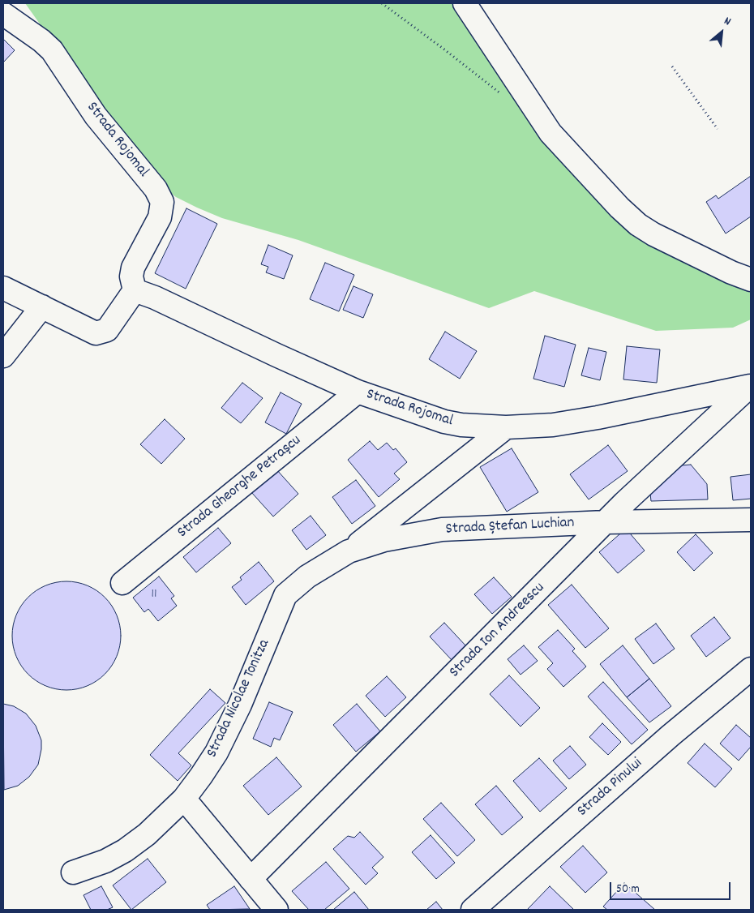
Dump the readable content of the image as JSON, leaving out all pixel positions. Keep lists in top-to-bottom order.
{
  "streets": {
    "street": [
      "Strada Rojomal",
      "Strada Gheorghe Petrașcu",
      "Strada Ștefan Luchian",
      "Strada Ion Andreescu",
      "Strada Nicolae Tonitza",
      "Strada Pinului"
    ]
  },
  "crossings": [
    ["Strada Rojomal", "Strada Gheorghe Petrașcu"],
    ["Strada Rojomal", "Strada Ion Andreescu"],
    ["Strada Ștefan Luchian", "Strada Ion Andreescu"],
    ["Strada Ștefan Luchian", "Strada Nicolae Tonitza"]
  ],
  "house_numbers": ["11"],
  "scale_bar": "50 m",
  "north": "top right"
}
